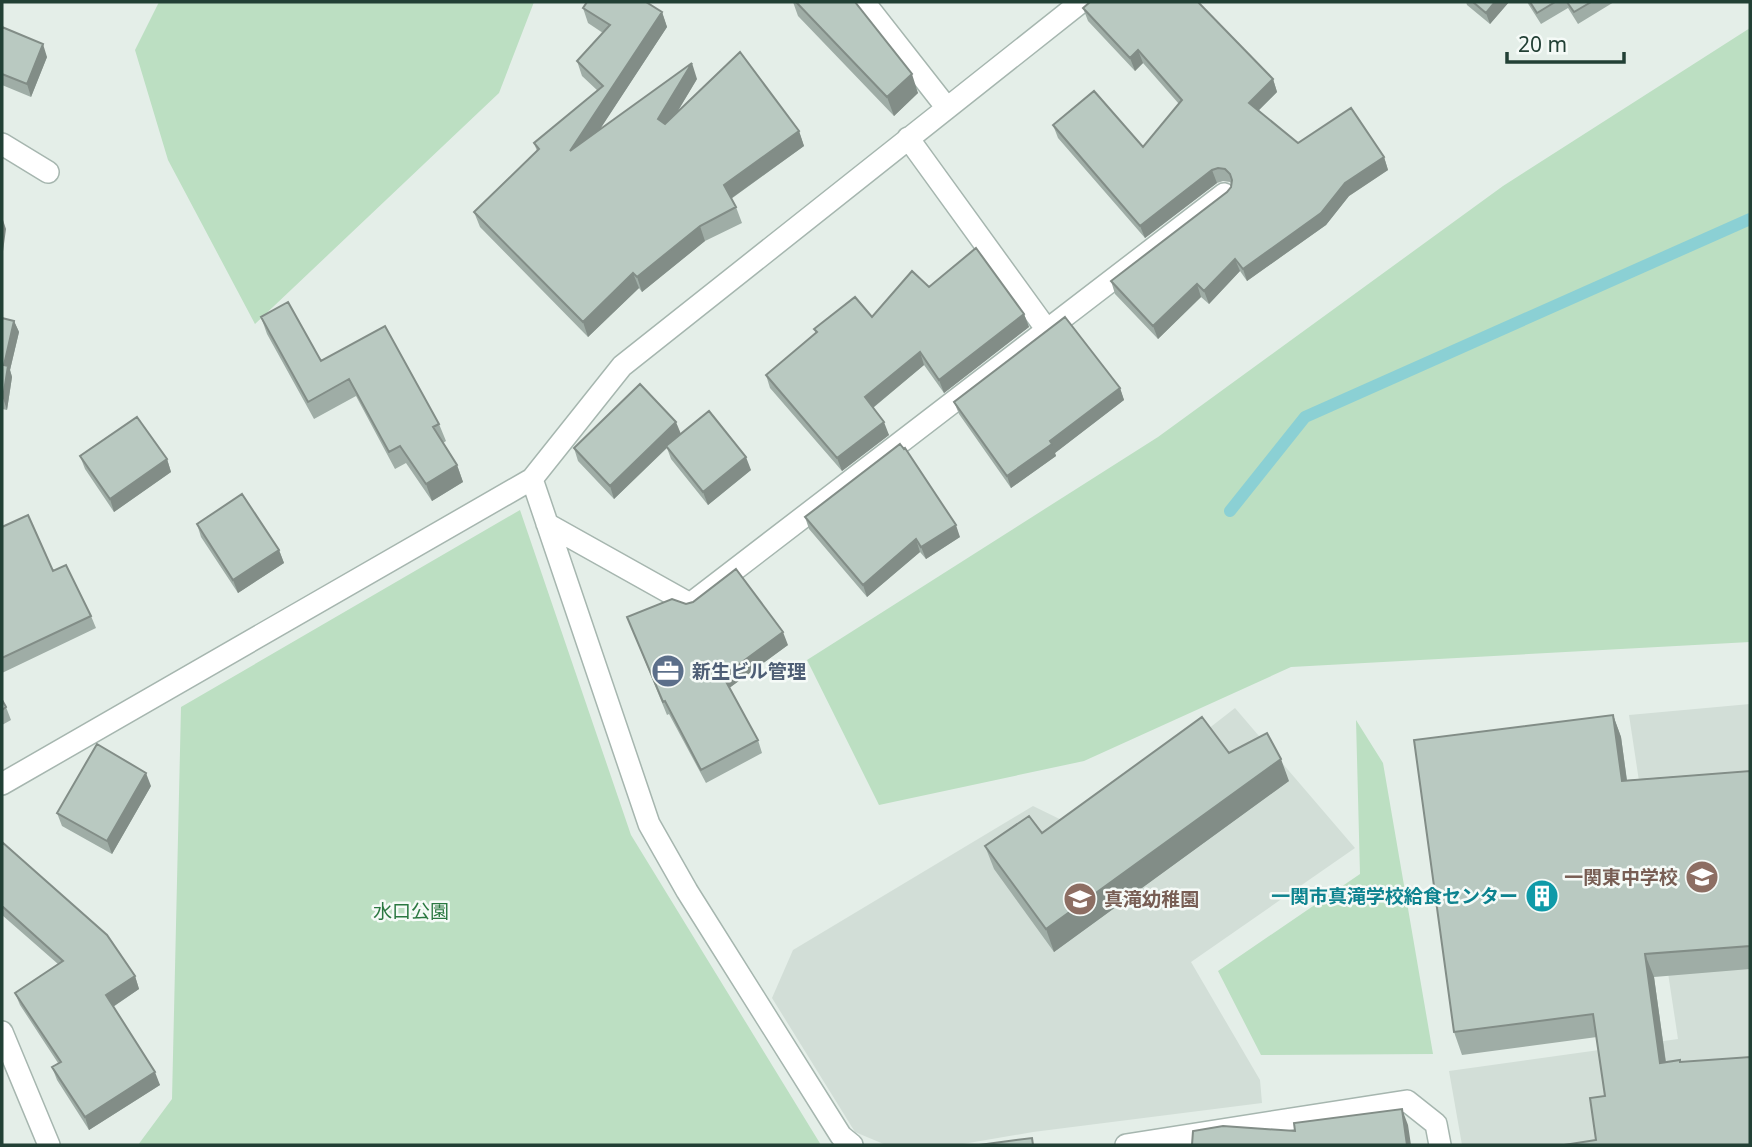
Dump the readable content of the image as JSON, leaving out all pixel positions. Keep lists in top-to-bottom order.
{
  "parks": ["水口公園"],
  "places": {
    "office": ["新生ビル管理"],
    "school or university": ["一関東中学校", "真滝幼稚園"],
    "building": ["一関市真滝学校給食センター"]
  },
  "scale_bar": "20 m"
}
